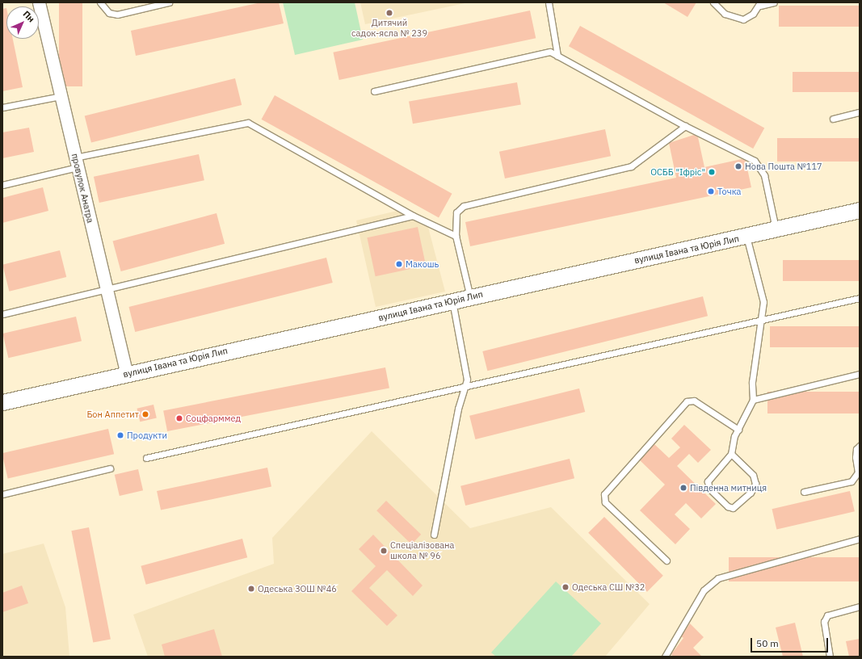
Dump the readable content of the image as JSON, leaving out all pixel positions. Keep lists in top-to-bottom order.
{
  "streets": {
    "street": ["провулок Анатра", "вулиця Івана та Юрія Лип"]
  },
  "crossings": [
    ["провулок Анатра", "вулиця Івана та Юрія Лип"]
  ],
  "places": [
    "Дитячий садок-ясла № 239",
    "Нова Пошта №117",
    "ОСББ \"Іфріс\"",
    "Точка",
    "Макошь",
    "Бон Аппетит",
    "Соцфарммед",
    "Продукти",
    "Південна митниця",
    "Спеціалізована школа № 96",
    "Одеська СШ №32",
    "Одеська ЗОШ №46"
  ],
  "scale_bar": "50 m",
  "north": "top right"
}
